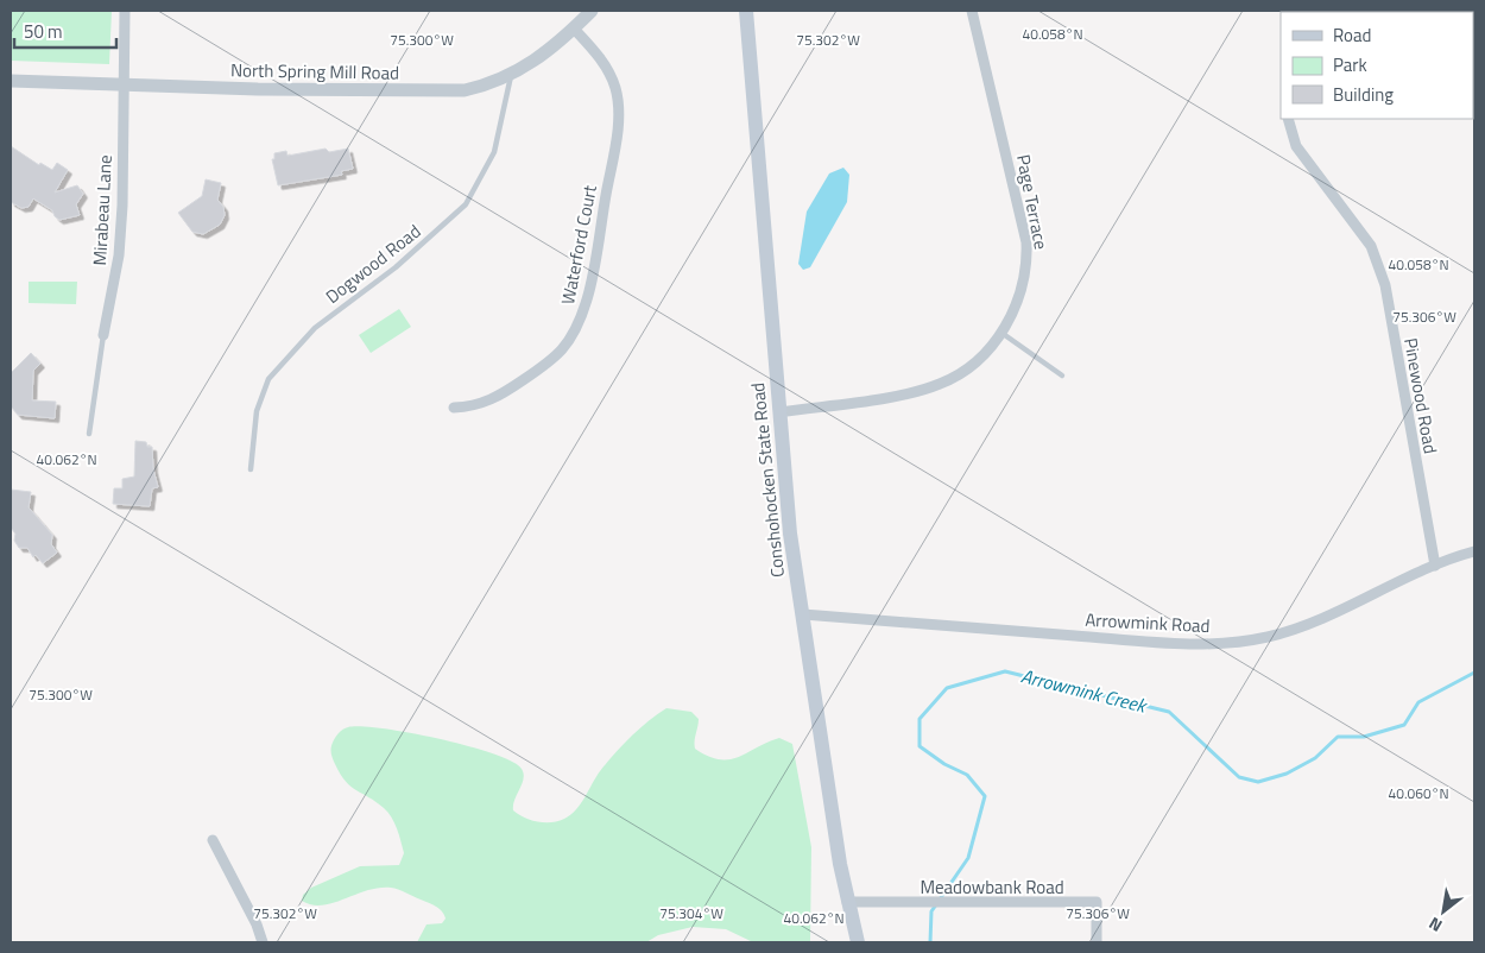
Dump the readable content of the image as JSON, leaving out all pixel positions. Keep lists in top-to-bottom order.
{
  "streets": {
    "main road": ["Conshohocken State Road"],
    "street": [
      "North Spring Mill Road",
      "Page Terrace",
      "Mirabeau Lane",
      "Waterford Court",
      "Pinewood Road",
      "Arrowmink Road",
      "Meadowbank Road"
    ],
    "lane": ["Dogwood Road"]
  },
  "crossings": [
    ["North Spring Mill Road", "Mirabeau Lane"],
    ["North Spring Mill Road", "Waterford Court"],
    ["North Spring Mill Road", "Dogwood Road"],
    ["Page Terrace", "Conshohocken State Road"],
    ["Pinewood Road", "Arrowmink Road"],
    ["Conshohocken State Road", "Arrowmink Road"],
    ["Conshohocken State Road", "Meadowbank Road"]
  ],
  "water": ["Arrowmink Creek"],
  "legend": ["Road", "Park", "Building"],
  "scale_bar": "50 m",
  "north": "bottom left",
  "coordinates": [
    "40.058°N",
    "75.302°W",
    "75.300°W",
    "75.306°W",
    "40.062°N",
    "40.060°N",
    "75.304°W"
  ]
}
